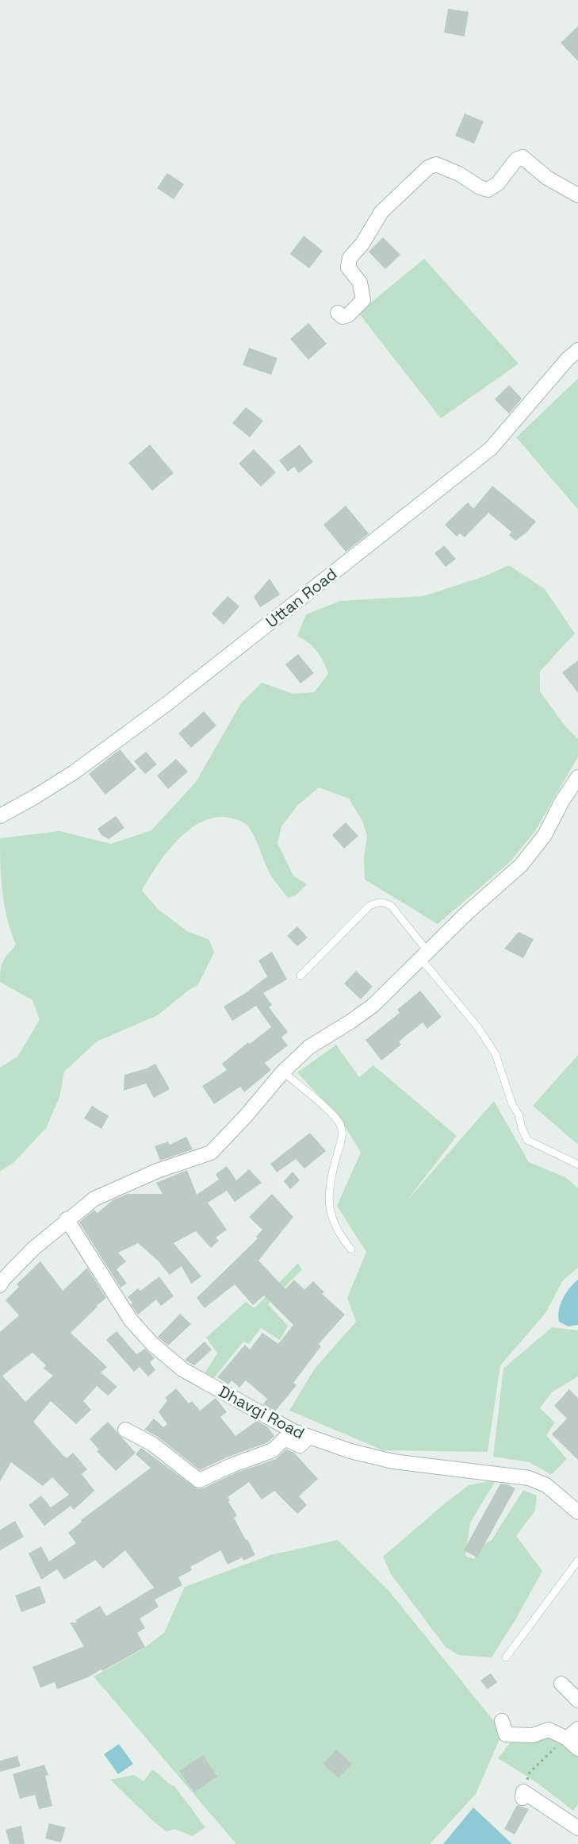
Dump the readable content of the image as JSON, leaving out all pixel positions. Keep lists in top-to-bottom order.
{
  "streets": {
    "street": ["Uttan Road", "Dhavgi Road"]
  }
}
